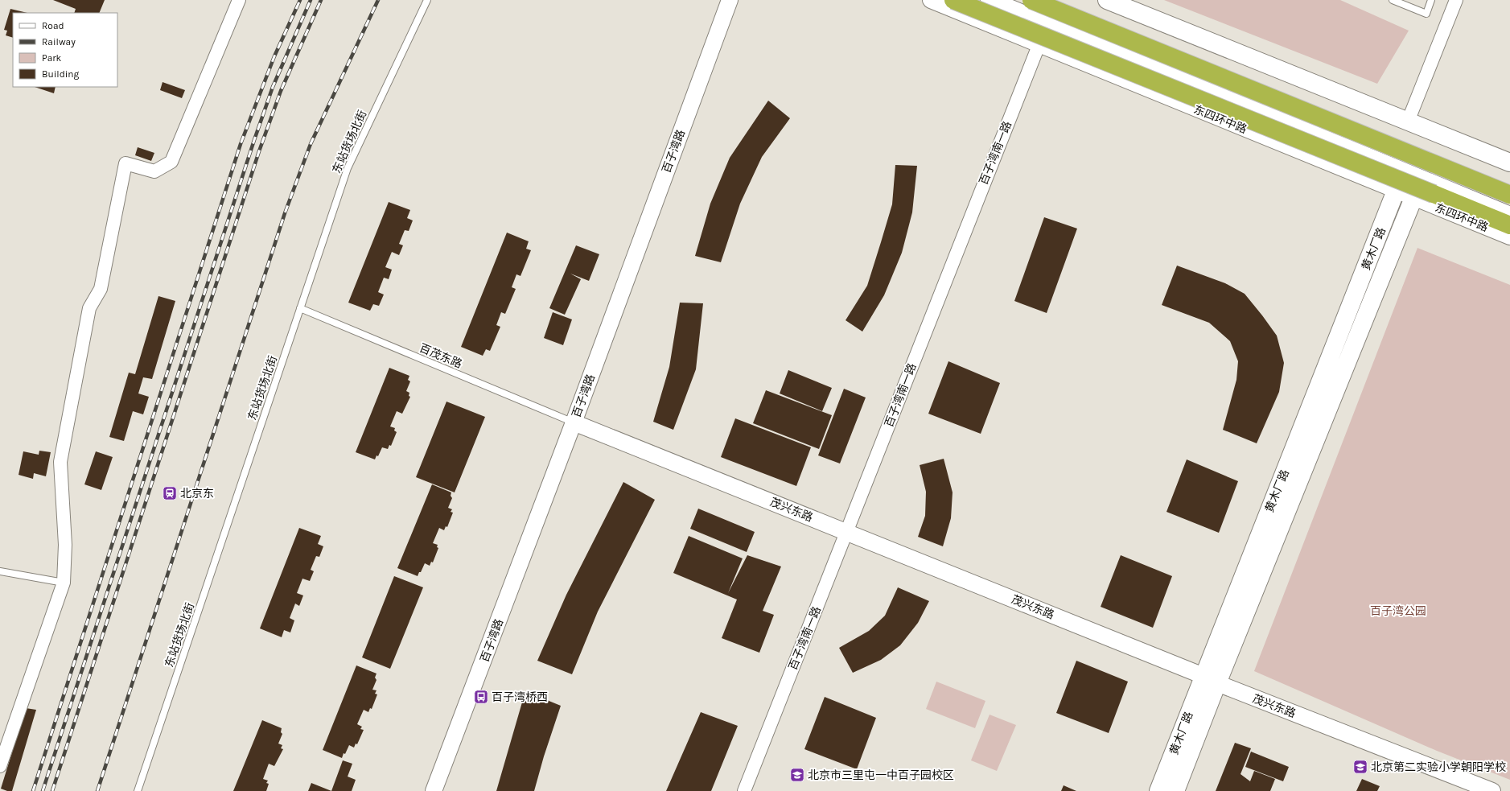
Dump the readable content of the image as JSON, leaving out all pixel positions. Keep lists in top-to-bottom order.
{
  "streets": {
    "highway": ["东四环中路"],
    "main road": ["黄木厂路"],
    "street": ["百子湾路", "百子湾南一路", "茂兴东路"],
    "lane": ["东站货场北街", "百茂东路"]
  },
  "crossings": [
    ["东四环中路", "百子湾南一路"],
    ["东四环中路", "黄木厂路"],
    ["东站货场北街", "百茂东路"],
    ["百子湾路", "百茂东路"],
    ["百子湾路", "茂兴东路"],
    ["百子湾南一路", "茂兴东路"],
    ["黄木厂路", "茂兴东路"],
    ["百茂东路", "茂兴东路"]
  ],
  "parks": ["百子湾公园"],
  "places": {
    "station": ["北京东"],
    "bus stop": ["百子湾桥西"],
    "school or university": ["北京第二实验小学朝阳学校", "北京市三里屯一中百子园校区"]
  },
  "legend": [
    "Road",
    "Railway",
    "Park",
    "Building"
  ]
}
